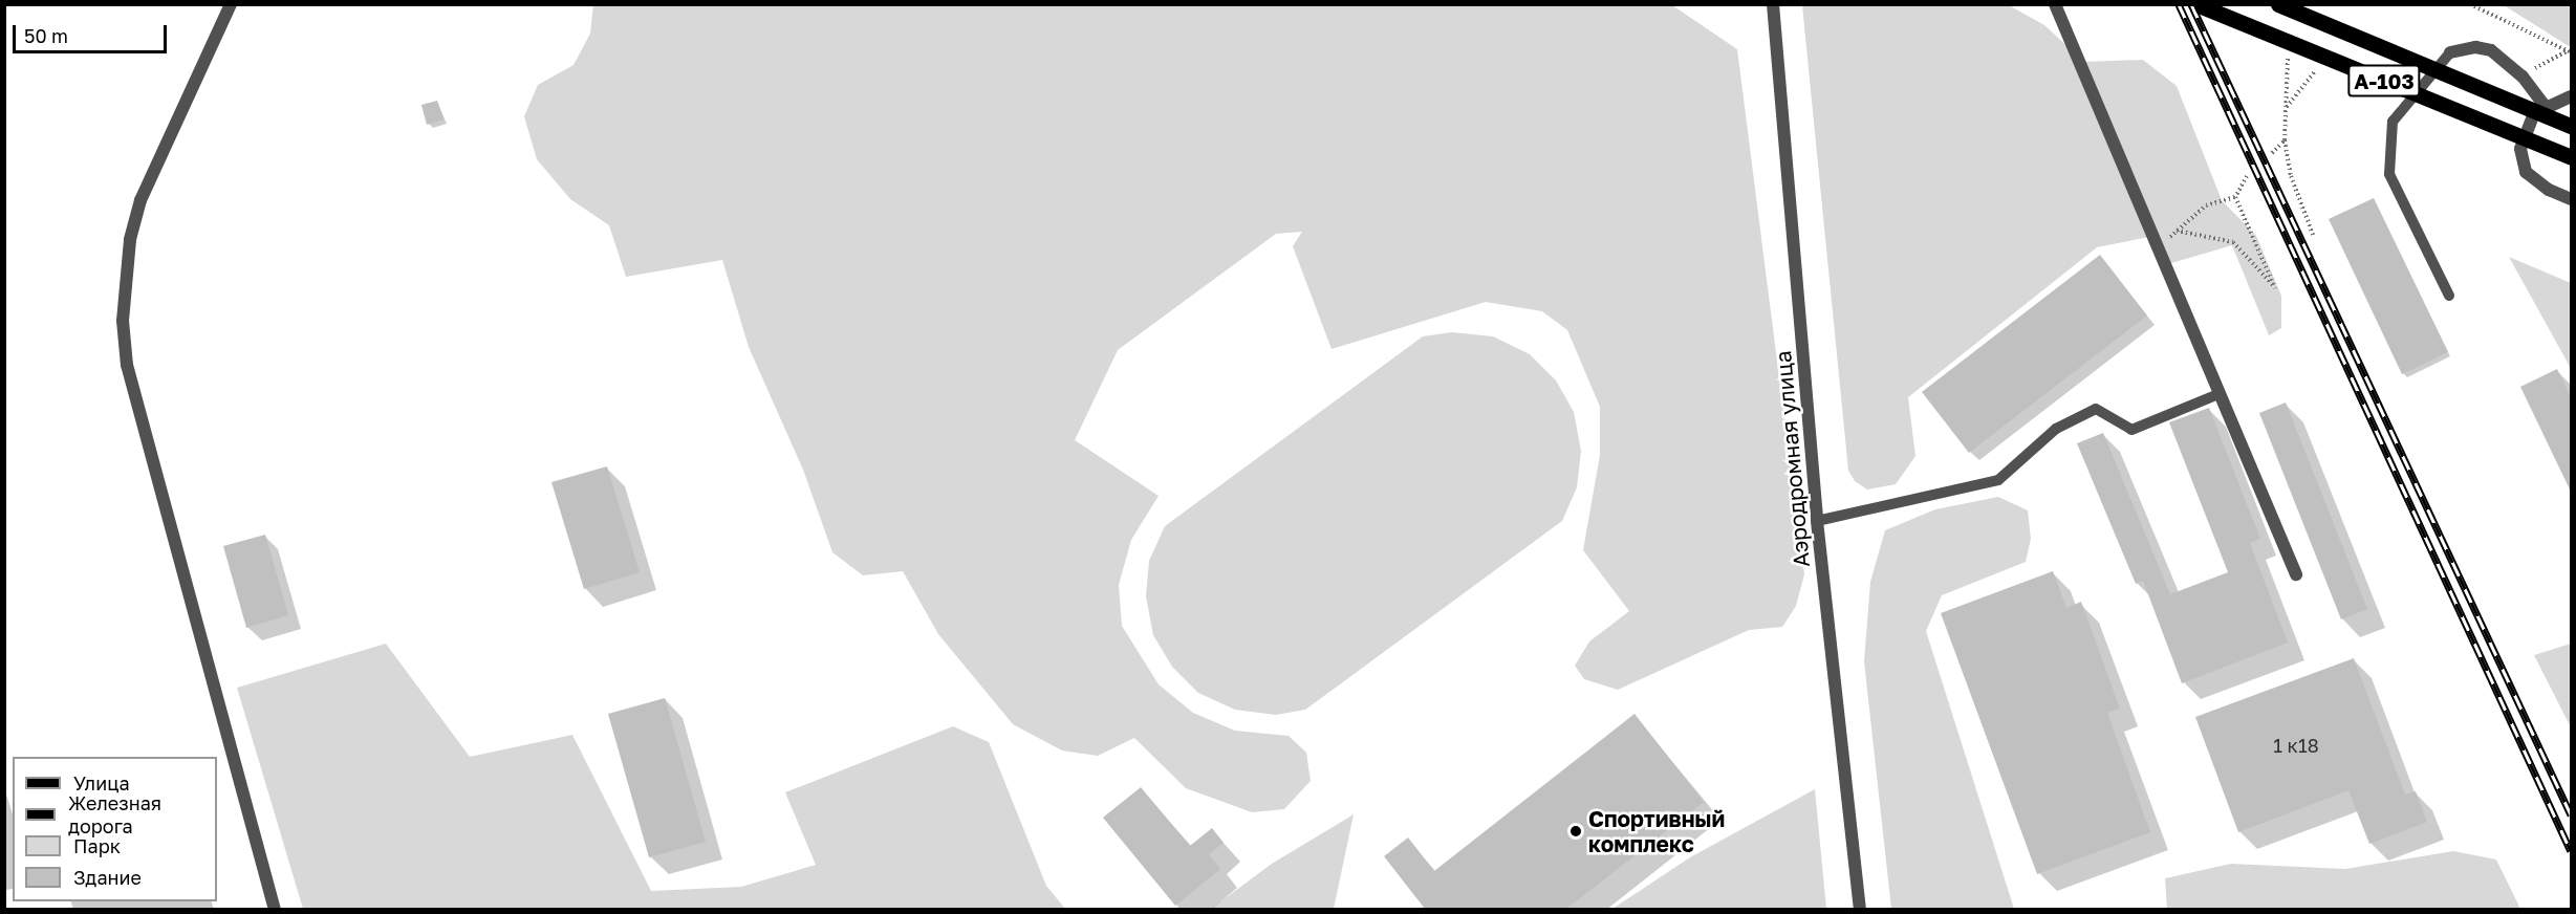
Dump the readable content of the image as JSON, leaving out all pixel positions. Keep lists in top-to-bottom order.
{
  "streets": {
    "main road": ["А-103"],
    "street": ["Аэродромная улица"]
  },
  "places": ["Спортивный комплекс"],
  "house_numbers": ["1 к18"],
  "legend": [
    "Улица",
    "Железная дорога",
    "Парк",
    "Здание"
  ],
  "scale_bar": "50 m"
}
